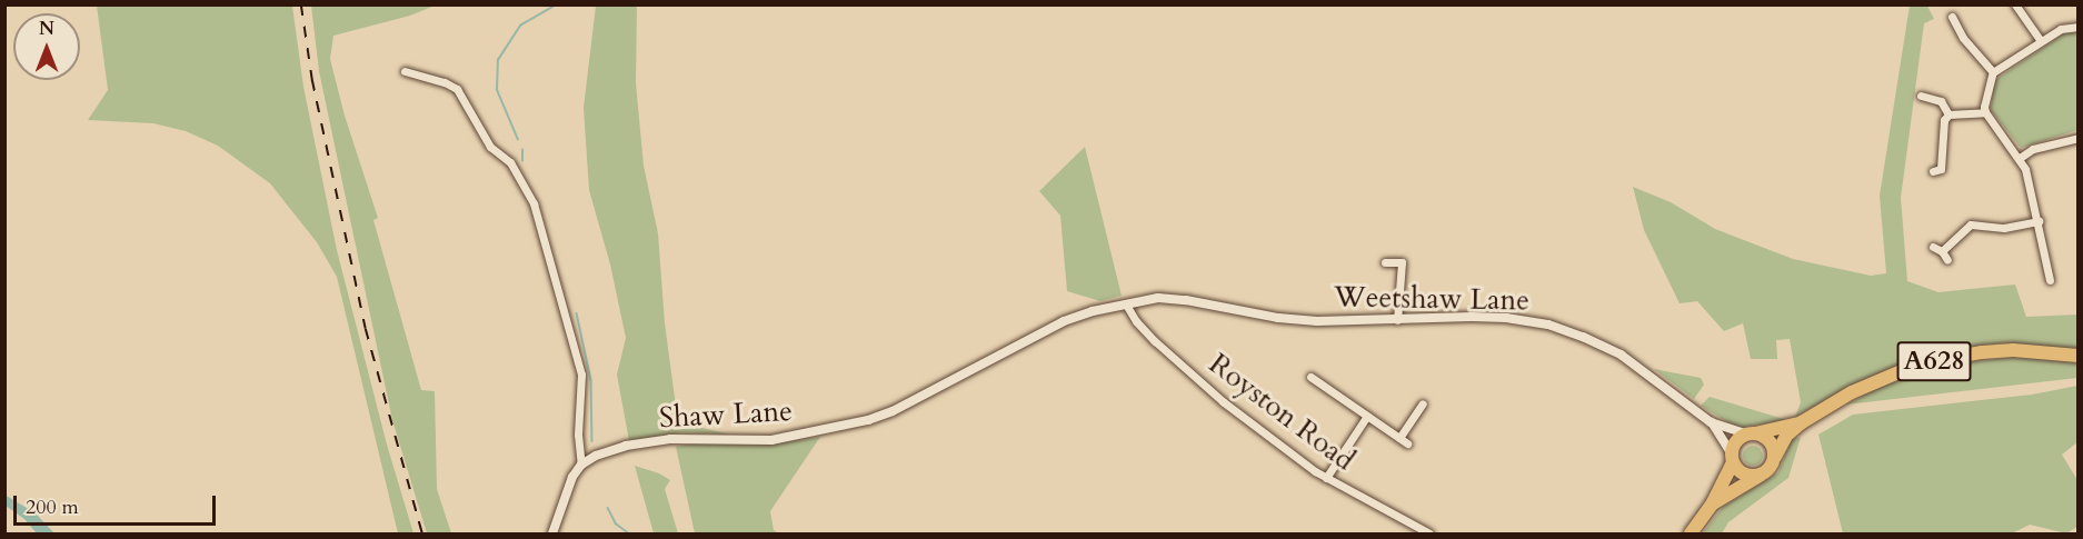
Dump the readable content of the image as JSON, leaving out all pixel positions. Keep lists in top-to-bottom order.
{
  "streets": {
    "highway": ["A628"],
    "street": ["Weetshaw Lane", "Royston Road", "Shaw Lane"]
  },
  "crossings": [
    ["Weetshaw Lane", "A628"],
    ["Weetshaw Lane", "Royston Road"],
    ["Weetshaw Lane", "Shaw Lane"],
    ["Royston Road", "Shaw Lane"]
  ],
  "scale_bar": "200 m",
  "north": "top"
}
